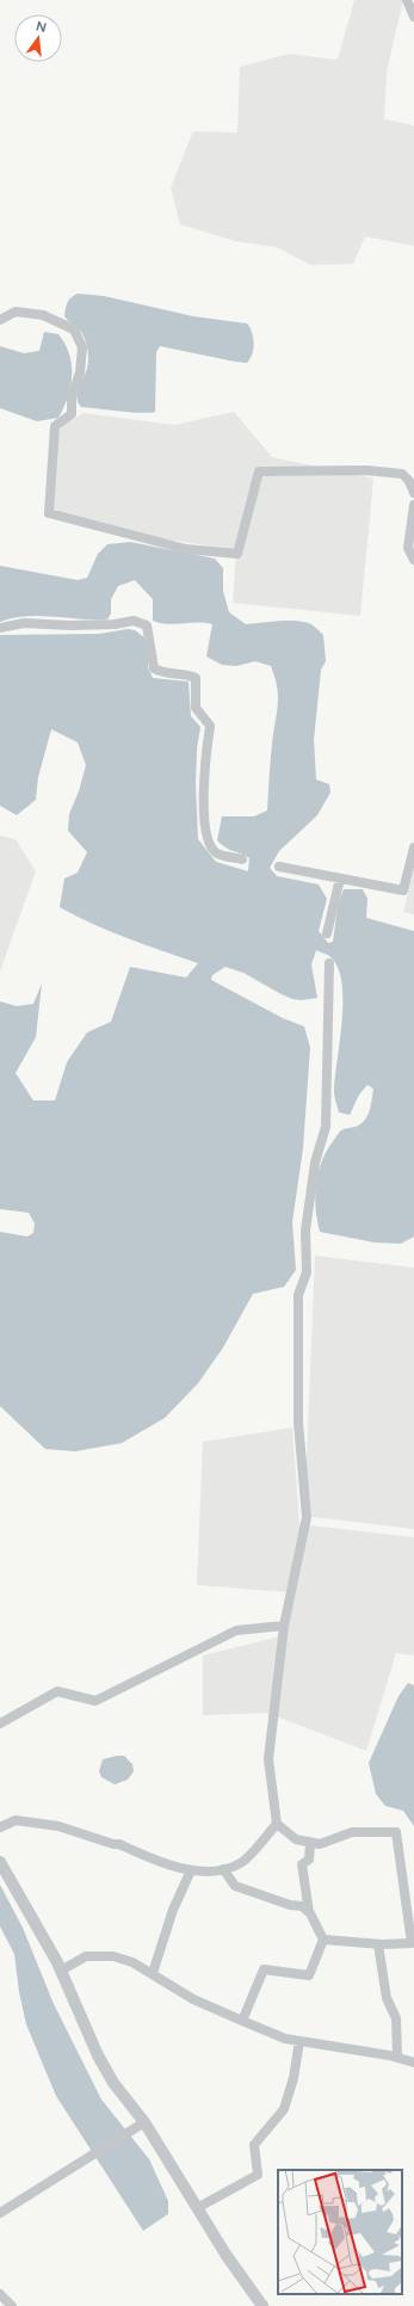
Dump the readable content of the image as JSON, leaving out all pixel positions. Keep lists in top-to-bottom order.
{
  "north": "top"
}
